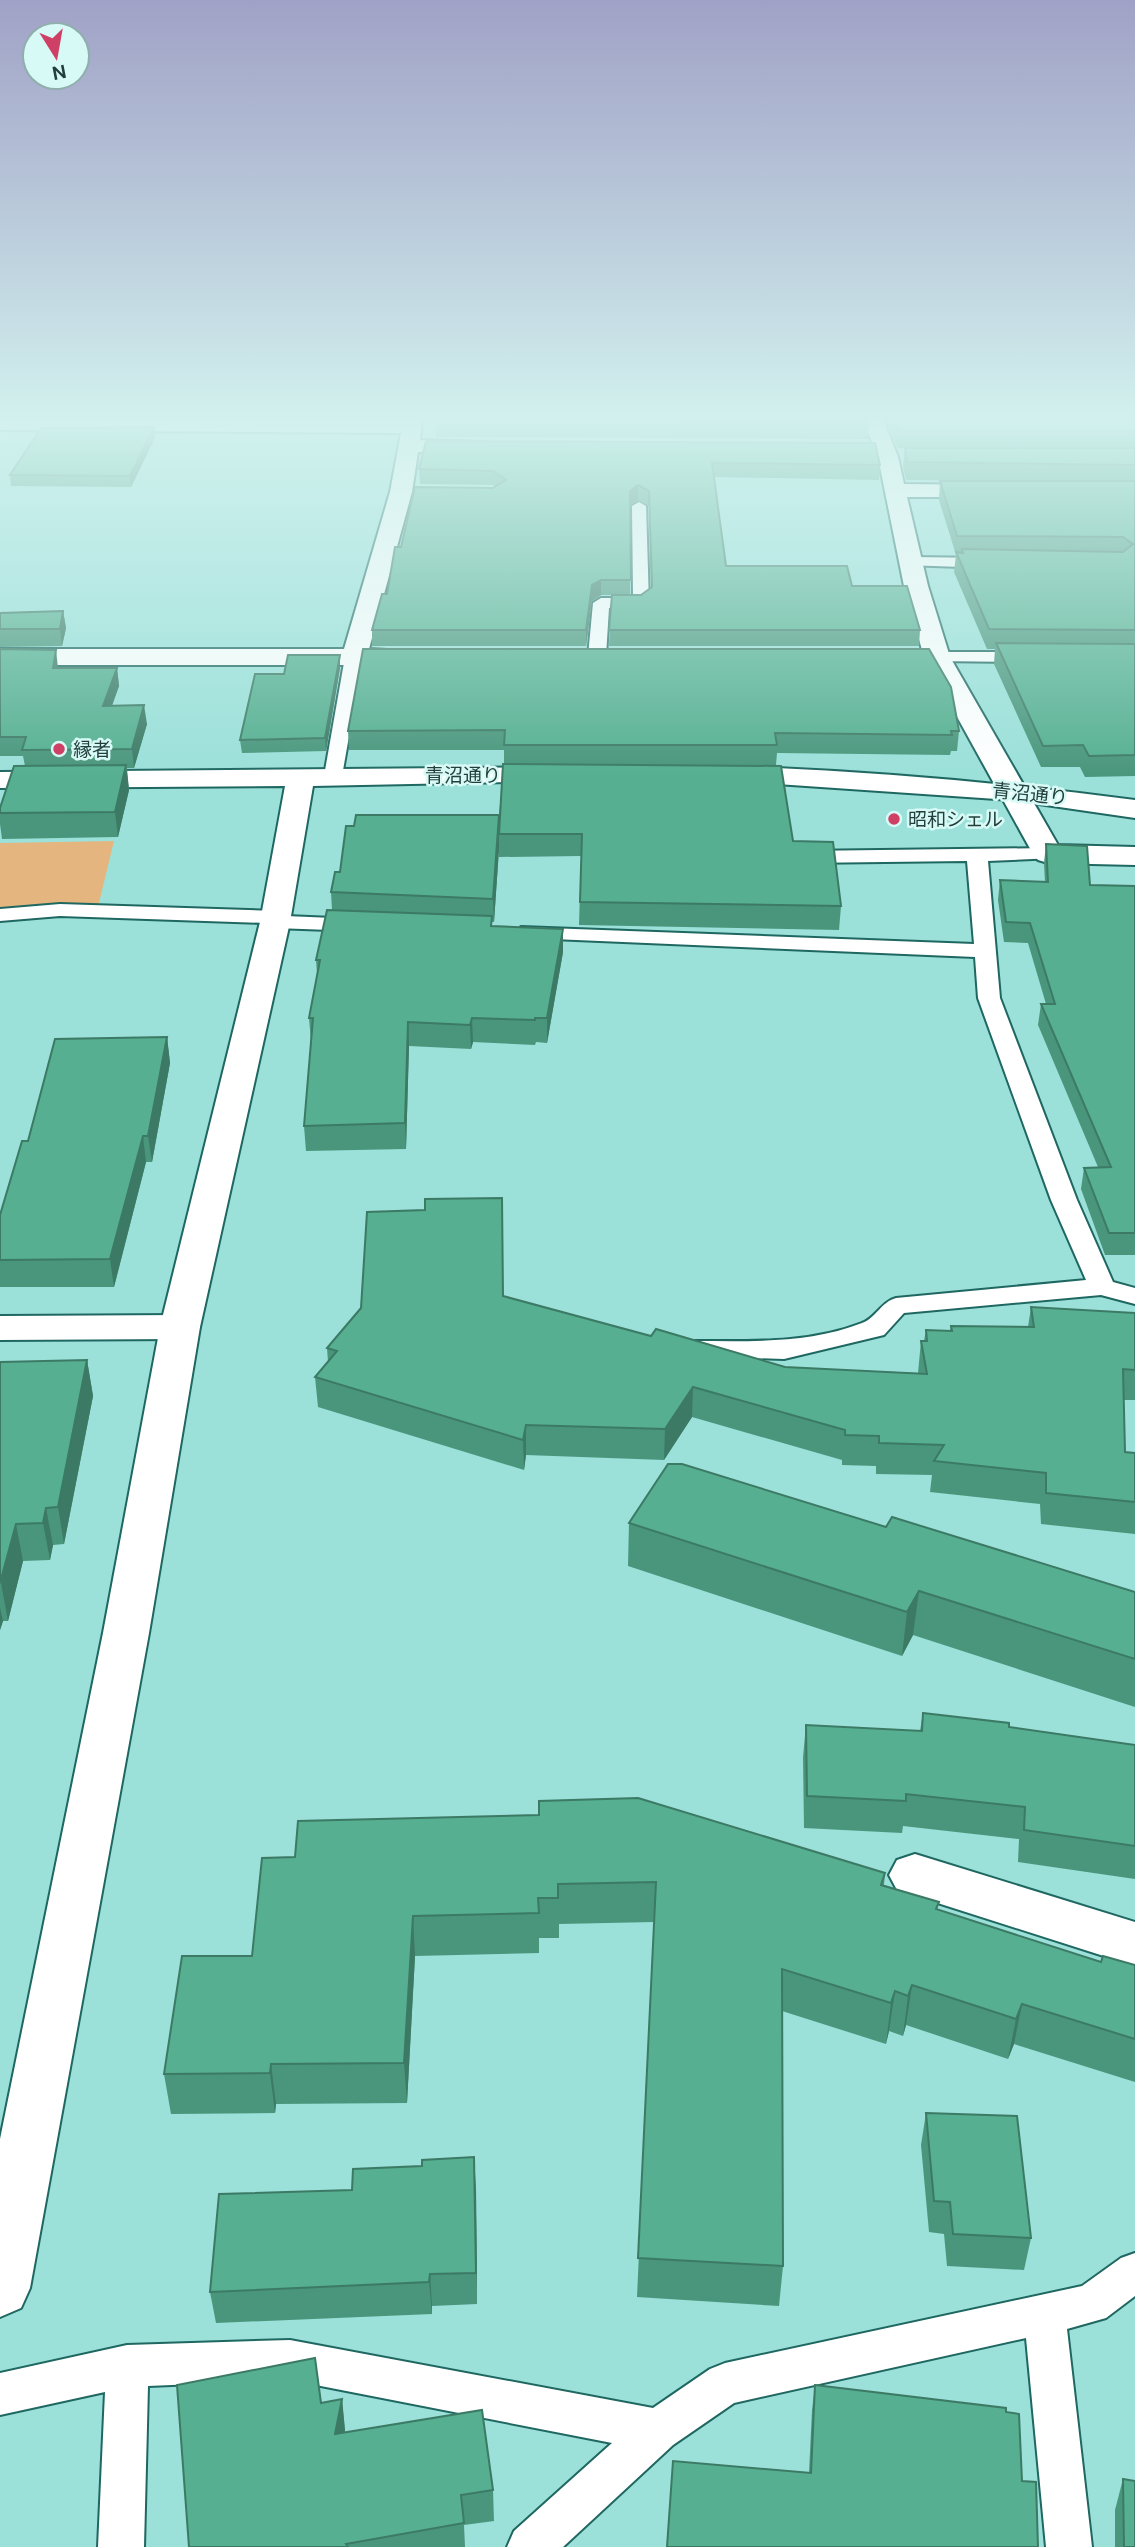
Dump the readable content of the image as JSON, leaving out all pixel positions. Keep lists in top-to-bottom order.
{
  "streets": {
    "street": ["青沼通り"]
  },
  "places": ["縁者", "昭和シェル"],
  "north": "bottom"
}
